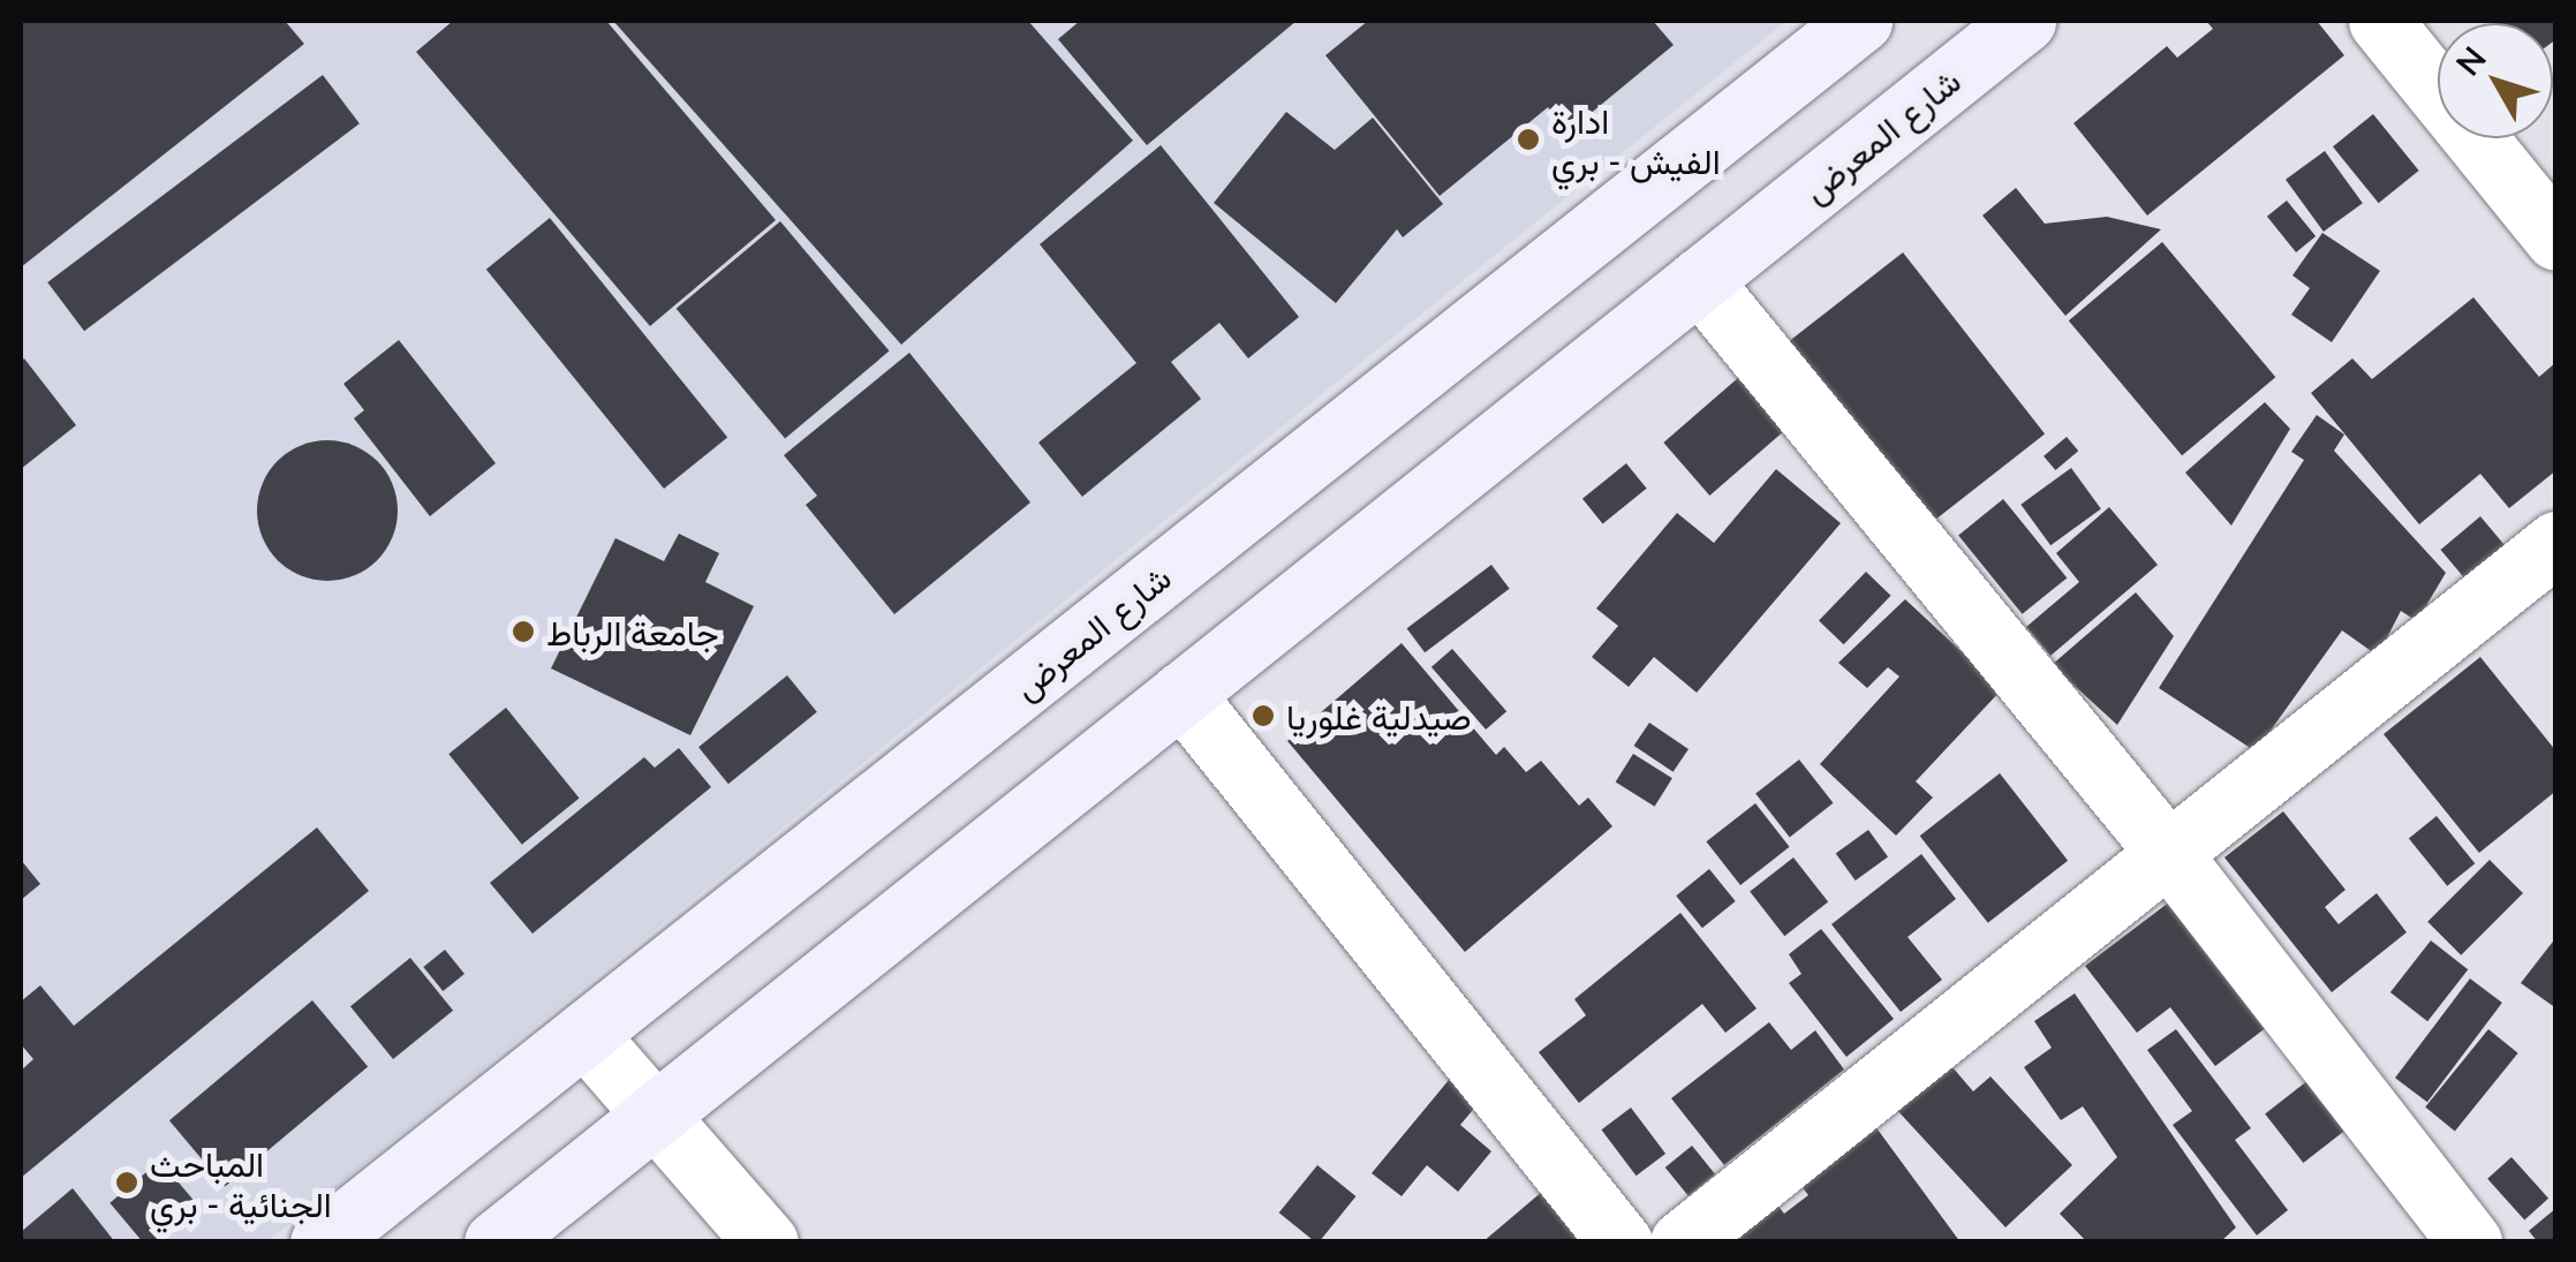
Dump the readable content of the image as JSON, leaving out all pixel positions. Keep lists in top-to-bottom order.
{
  "streets": {
    "main road": ["شارع المعرض"]
  },
  "places": [
    "ادارة الفيش - بري",
    "جامعة الرباط",
    "صيدلية غلوريا",
    "المباحث الجنائية - بري"
  ],
  "north": "top left"
}
